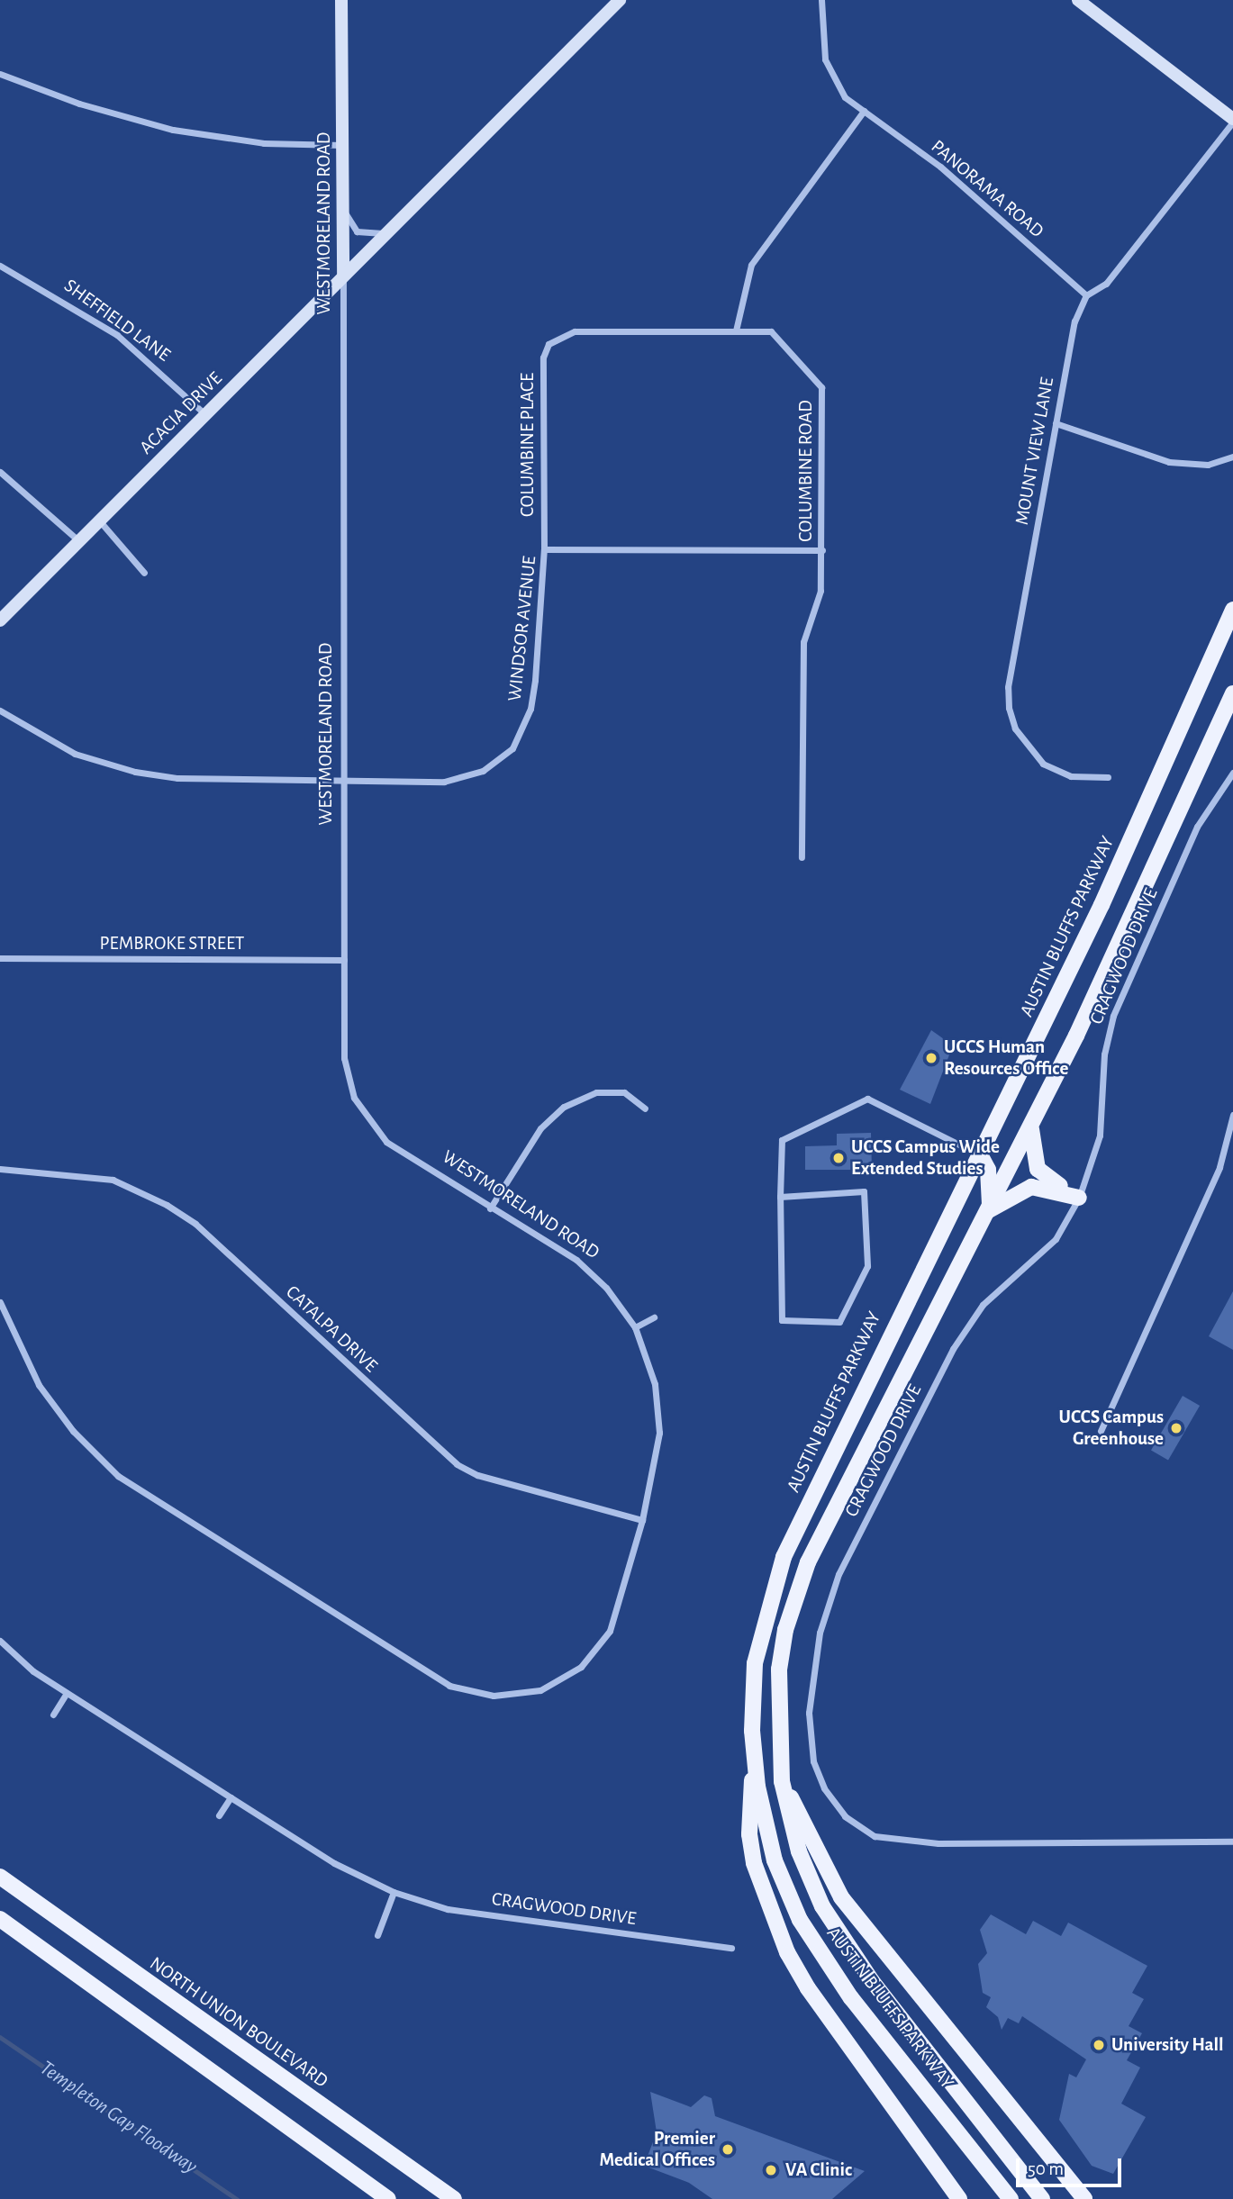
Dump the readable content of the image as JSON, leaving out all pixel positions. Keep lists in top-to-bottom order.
{
  "streets": {
    "main road": ["AUSTIN BLUFFS PARKWAY", "NORTH UNION BOULEVARD"],
    "street": [
      "PANORAMA ROAD",
      "WESTMORELAND ROAD",
      "SHEFFIELD LANE",
      "ACACIA DRIVE",
      "COLUMBINE PLACE",
      "MOUNT VIEW LANE",
      "COLUMBINE ROAD",
      "WINDSOR AVENUE",
      "PEMBROKE STREET",
      "CRAGWOOD DRIVE",
      "CATALPA DRIVE"
    ]
  },
  "crossings": [
    ["PANORAMA ROAD", "MOUNT VIEW LANE"],
    ["WESTMORELAND ROAD", "ACACIA DRIVE"],
    ["WESTMORELAND ROAD", "WINDSOR AVENUE"],
    ["WESTMORELAND ROAD", "PEMBROKE STREET"],
    ["WESTMORELAND ROAD", "CATALPA DRIVE"],
    ["SHEFFIELD LANE", "ACACIA DRIVE"],
    ["COLUMBINE PLACE", "COLUMBINE ROAD"],
    ["COLUMBINE PLACE", "WINDSOR AVENUE"],
    ["COLUMBINE ROAD", "WINDSOR AVENUE"]
  ],
  "water": ["Templeton Gap Floodway"],
  "places": [
    "UCCS Human Resources Office",
    "UCCS Campus Wide Extended Studies",
    "UCCS Campus Greenhouse",
    "University Hall",
    "Premier Medical Offices",
    "VA Clinic"
  ],
  "scale_bar": "50 m"
}
